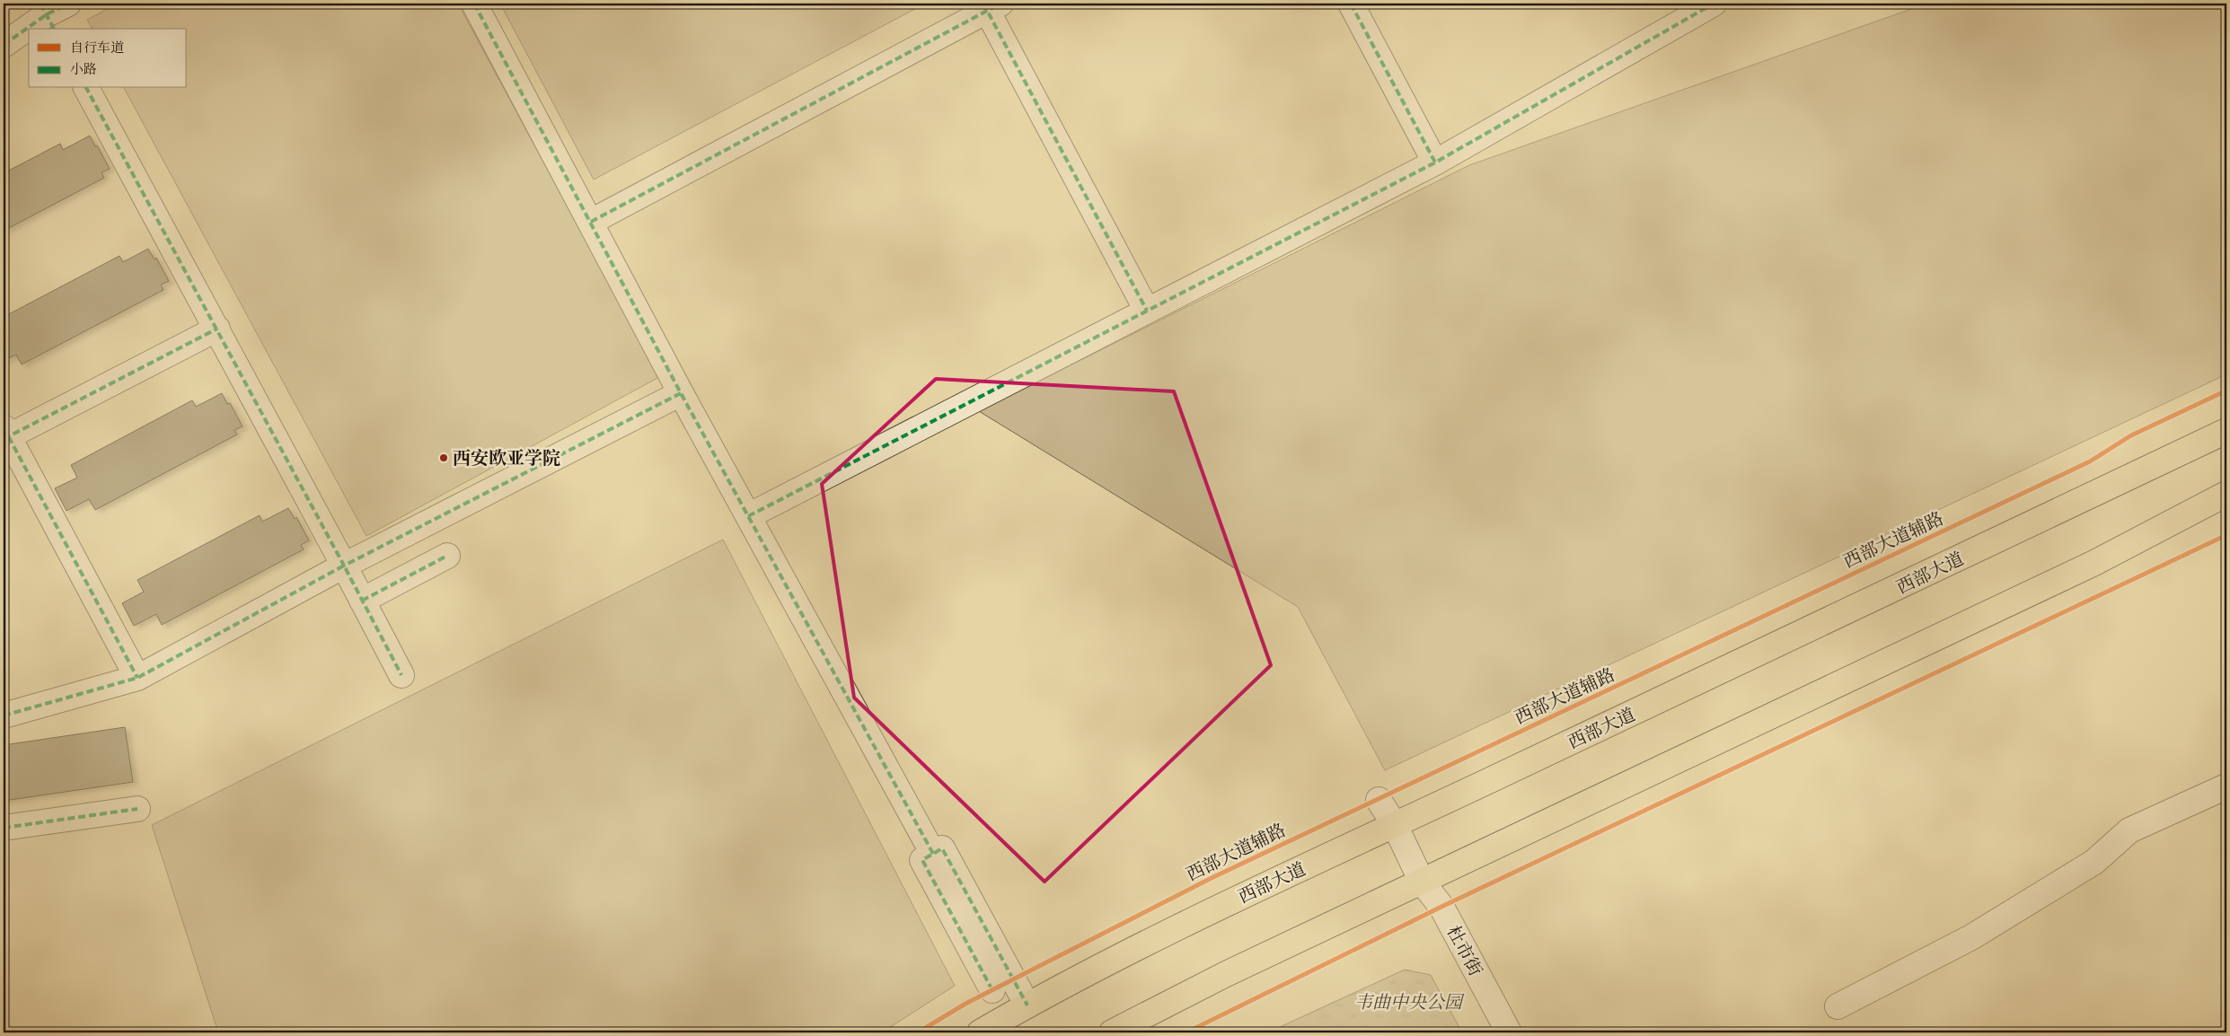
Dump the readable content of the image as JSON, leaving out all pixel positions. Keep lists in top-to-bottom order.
{
  "streets": {
    "main road": ["西部大道"],
    "street": ["杜市街"],
    "cycle path": ["西部大道辅路"]
  },
  "crossings": [
    ["西部大道", "杜市街"]
  ],
  "parks": ["韦曲中央公园"],
  "places": ["西安欧亚学院"],
  "legend": ["自行车道", "小路"]
}
